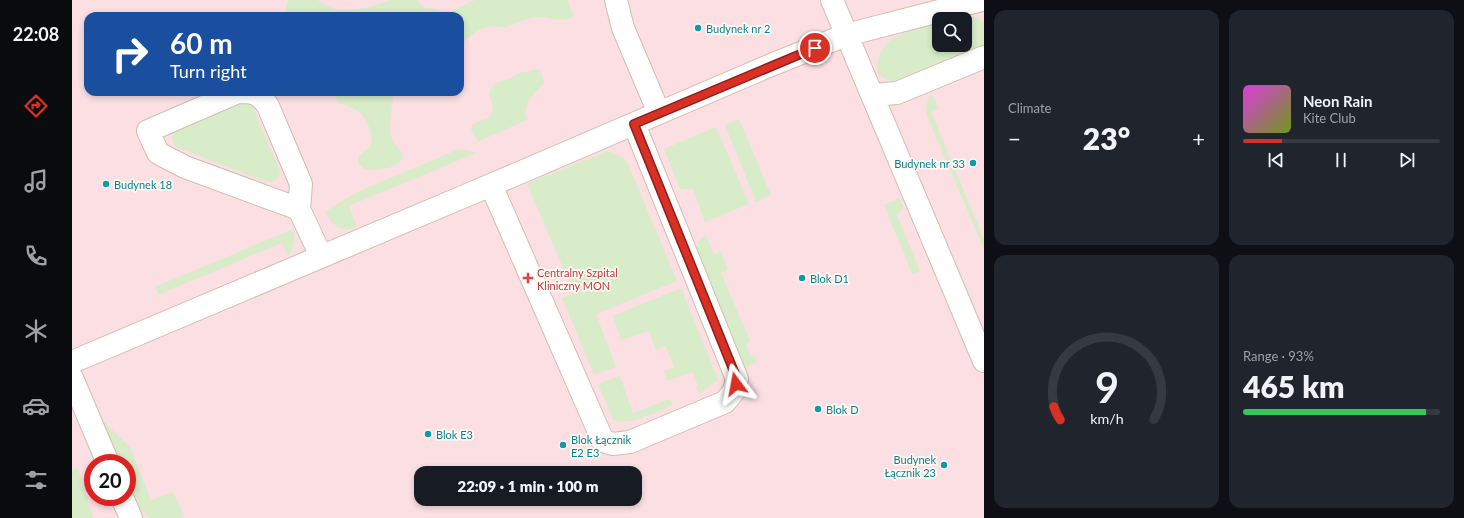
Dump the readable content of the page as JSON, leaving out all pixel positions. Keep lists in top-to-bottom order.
{
  "places": {
    "other": [
      "Budynek nr 2",
      "Budynek nr 33",
      "Budynek 18",
      "Blok D1",
      "Blok D",
      "Blok E3",
      "Blok Łącznik E2 E3",
      "Budynek Łącznik 23"
    ],
    "health": ["Centralny Szpital Kliniczny MON"]
  },
  "page": {
    "tabs": "22:08",
    "tile": [
      "Climate",
      ["Range · 93%", "465 km"]
    ],
    "turn": ["60 m", "Turn right"],
    "song": ["Neon Rain", "Kite Club"],
    "heat": ["−", "23°", "+"],
    "limit": "20",
    "trip": "22:09 · 1 min · 100 m",
    "gauge": ["9", "km/h"]
  }
}
